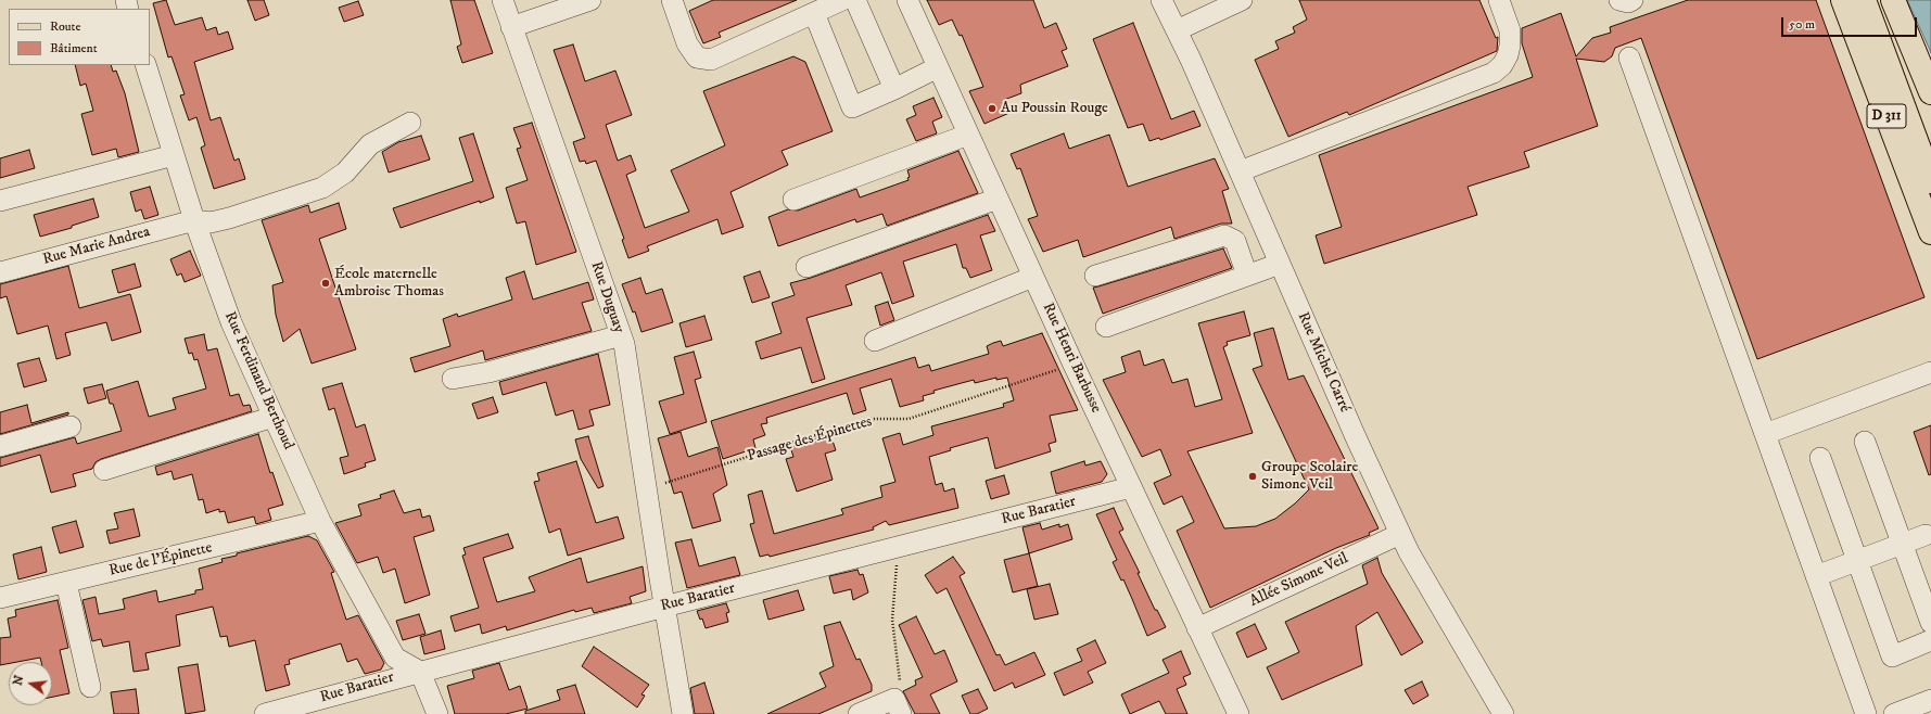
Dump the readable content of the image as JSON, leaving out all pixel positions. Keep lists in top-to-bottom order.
{
  "streets": {
    "main road": ["D 311"],
    "street": [
      "Rue Marie Andrea",
      "Rue Duguay",
      "Rue Henri Barbusse",
      "Rue Michel Carré",
      "Rue Ferdinand Berthoud",
      "Rue Baratier",
      "Rue de l'Épinette",
      "Allée Simone Veil"
    ],
    "path": ["Passage des Épinettes"]
  },
  "crossings": [
    ["Rue Marie Andrea", "Rue Ferdinand Berthoud"],
    ["Rue Duguay", "Passage des Épinettes"],
    ["Rue Duguay", "Rue Baratier"],
    ["Rue Henri Barbusse", "Passage des Épinettes"],
    ["Rue Henri Barbusse", "Rue Baratier"],
    ["Rue Henri Barbusse", "Allée Simone Veil"],
    ["Rue Michel Carré", "Allée Simone Veil"],
    ["Rue Ferdinand Berthoud", "Rue Baratier"],
    ["Rue Ferdinand Berthoud", "Rue de l'Épinette"]
  ],
  "places": ["Au Poussin Rouge", "École maternelle Ambroise Thomas", "Groupe Scolaire Simone Veil"],
  "legend": ["Route", "Bâtiment"],
  "scale_bar": "50 m",
  "north": "left"
}
